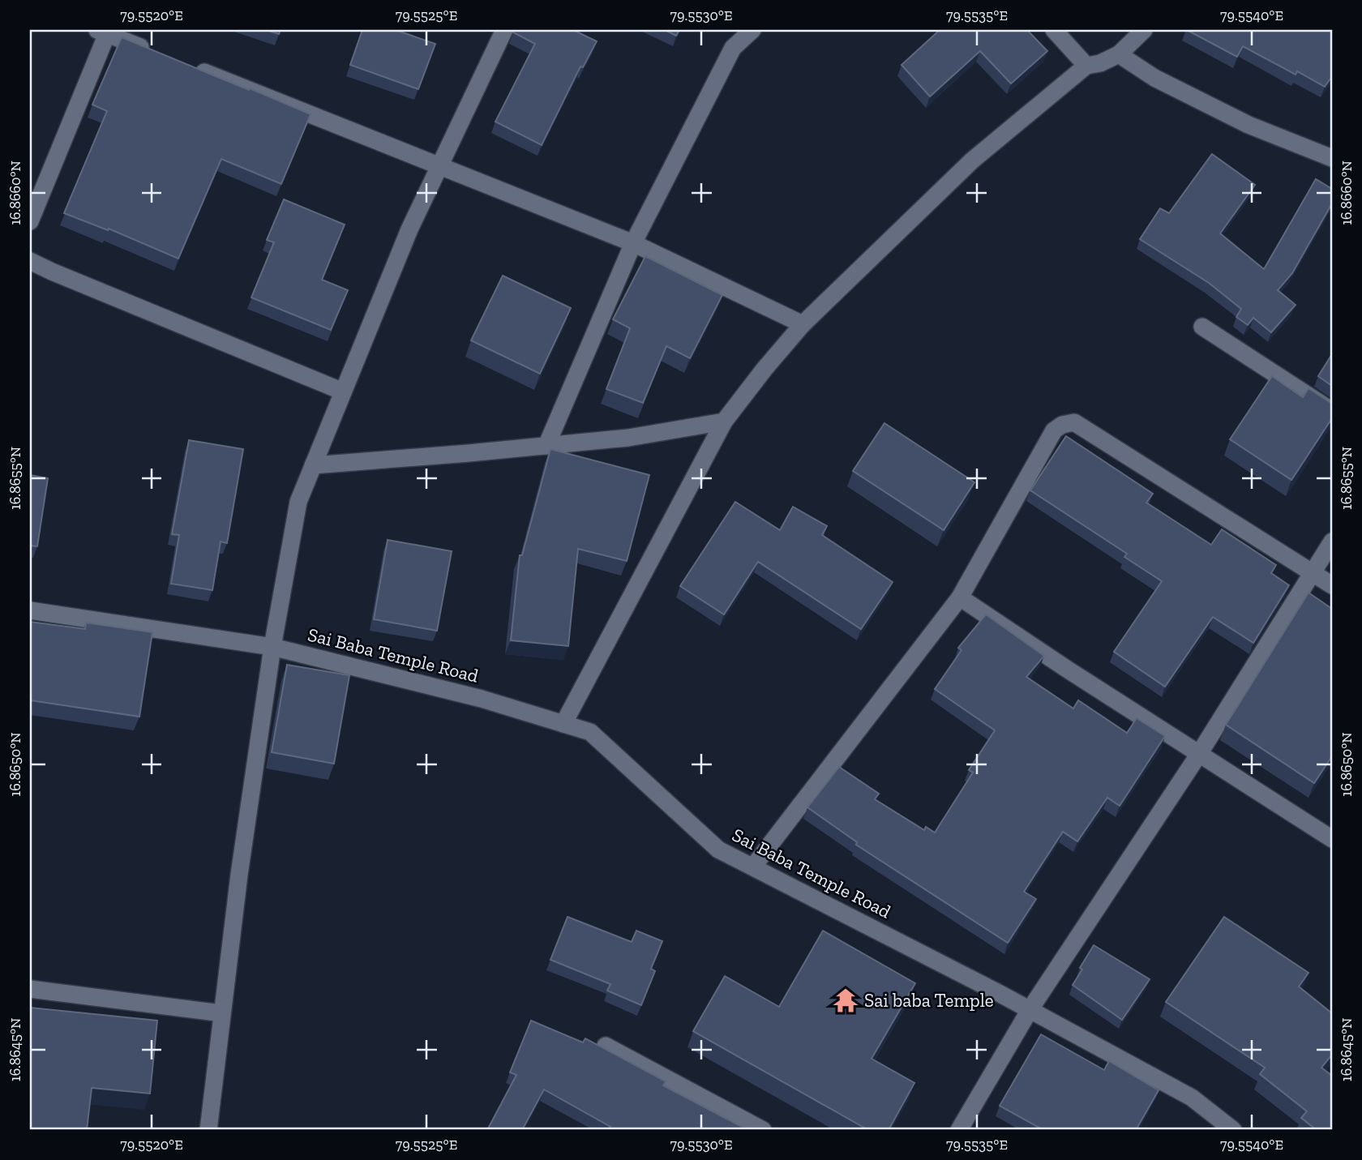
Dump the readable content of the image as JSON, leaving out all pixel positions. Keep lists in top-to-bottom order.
{
  "streets": {
    "street": ["Sai Baba Temple Road"]
  },
  "places": {
    "temple": ["Sai baba Temple"]
  },
  "coordinates": [
    "79.5520°E",
    "79.5525°E",
    "79.5530°E",
    "79.5535°E",
    "79.5540°E",
    "16.8660°N",
    "16.8655°N",
    "16.8650°N",
    "16.8645°N"
  ]
}
